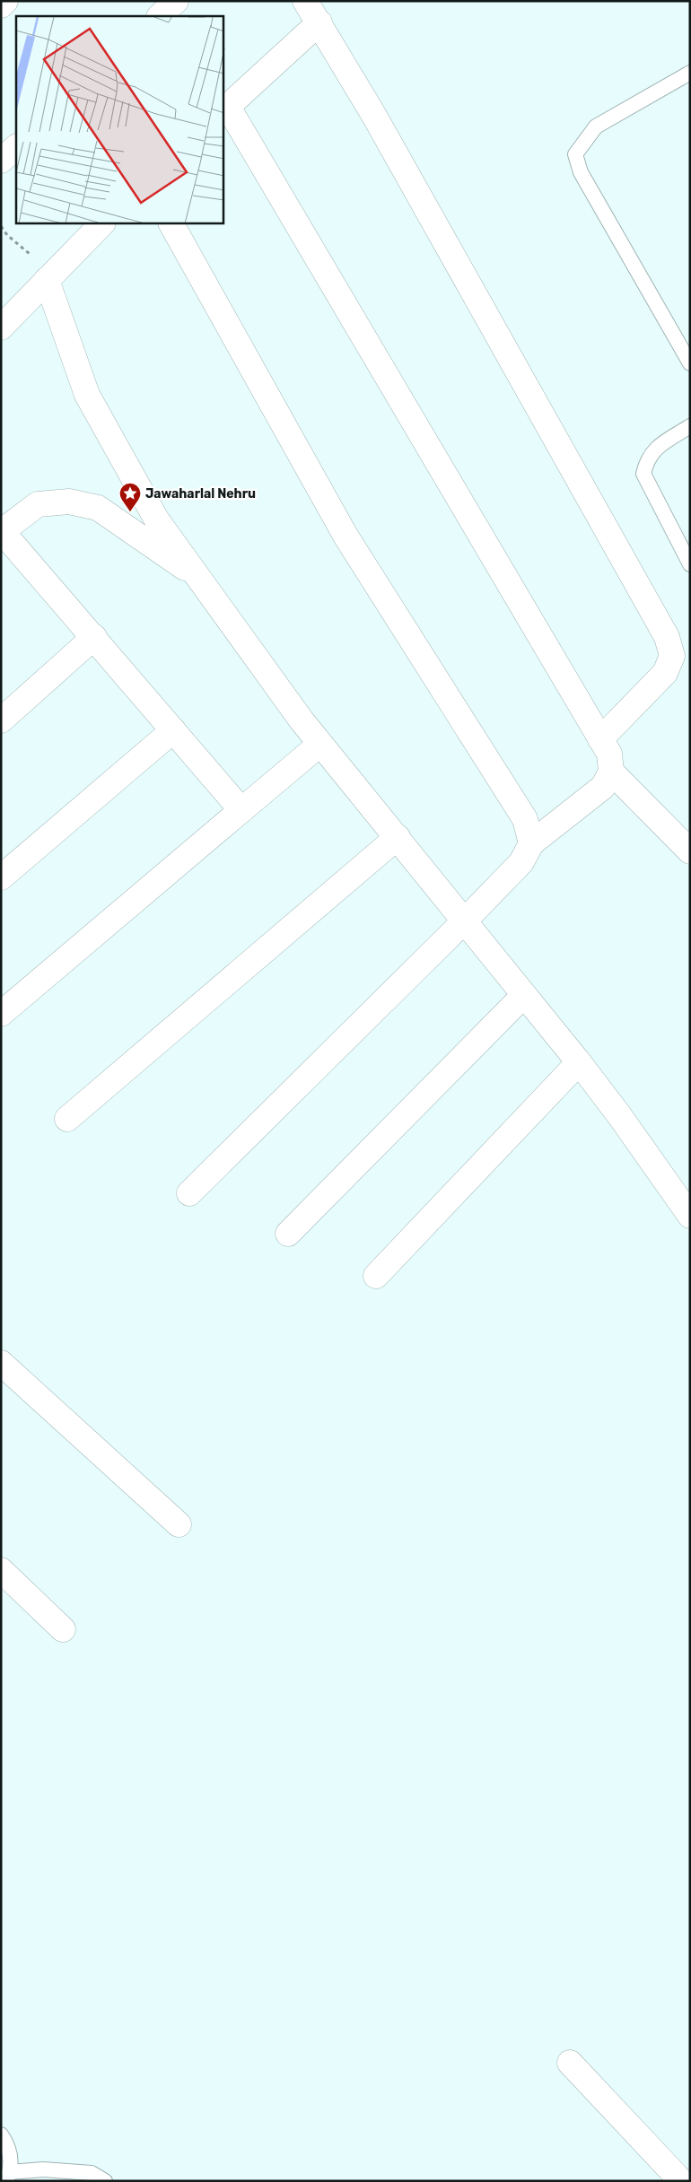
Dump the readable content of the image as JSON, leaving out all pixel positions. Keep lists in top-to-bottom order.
{
  "places": {
    "place": ["Jawaharlal Nehru"]
  }
}
